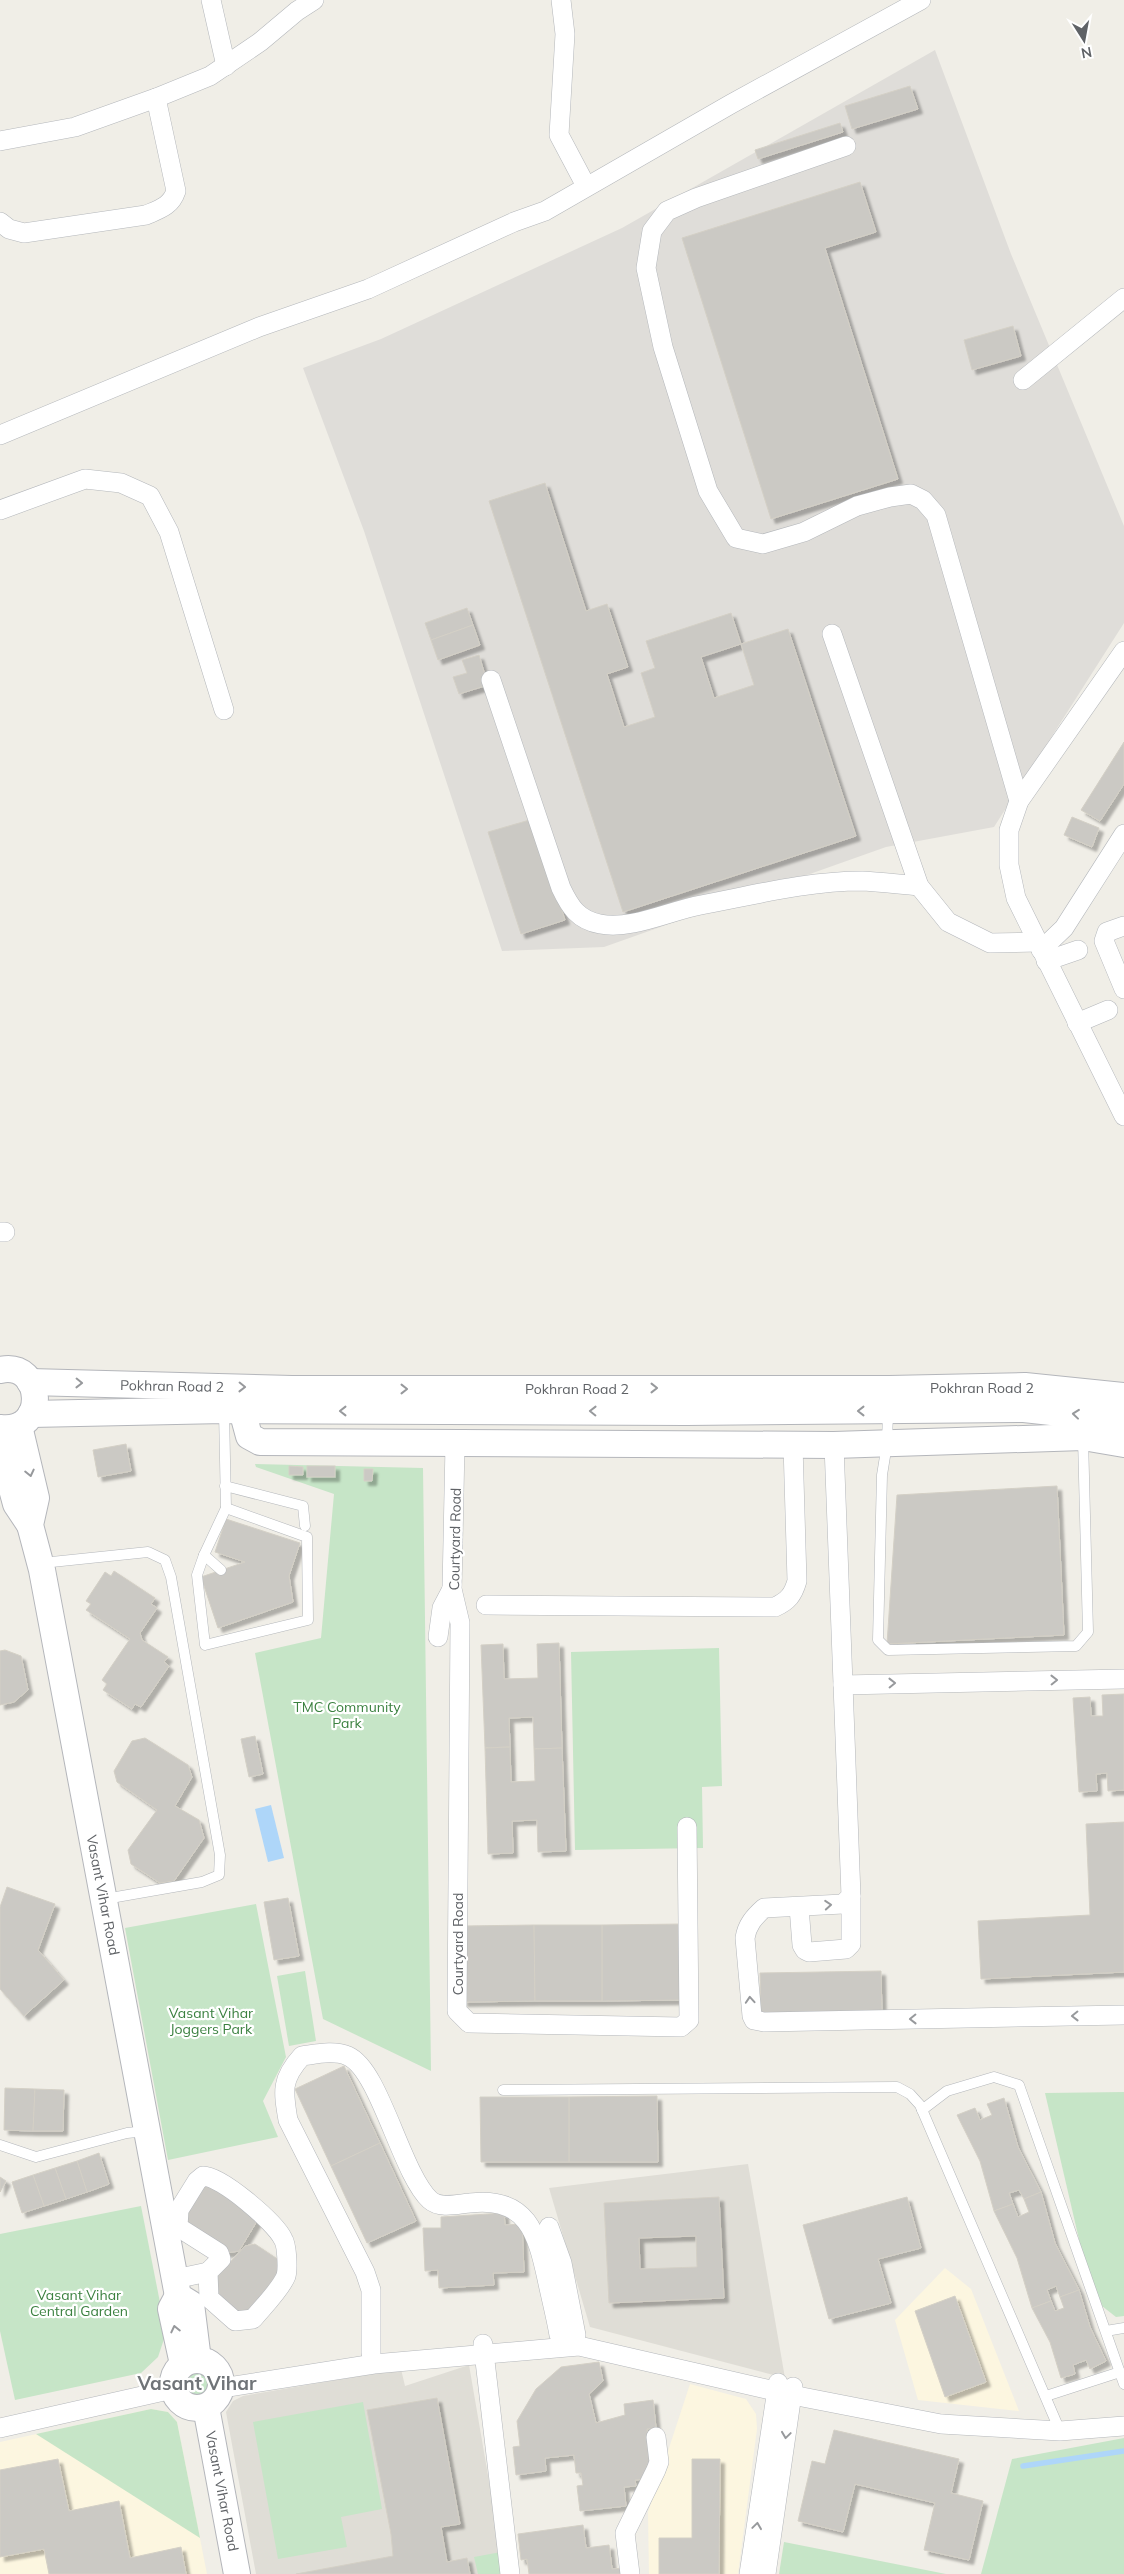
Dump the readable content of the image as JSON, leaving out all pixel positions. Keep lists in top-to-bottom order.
{
  "streets": {
    "main road": ["Pokhran Road 2", "Vasant Vihar Road"],
    "street": ["Courtyard Road"]
  },
  "crossings": [
    ["Pokhran Road 2", "Vasant Vihar Road"]
  ],
  "districts": ["Vasant Vihar"],
  "parks": ["TMC Community Park", "Vasant Vihar Joggers Park", "Vasant Vihar Central Garden"],
  "north": "bottom"
}
